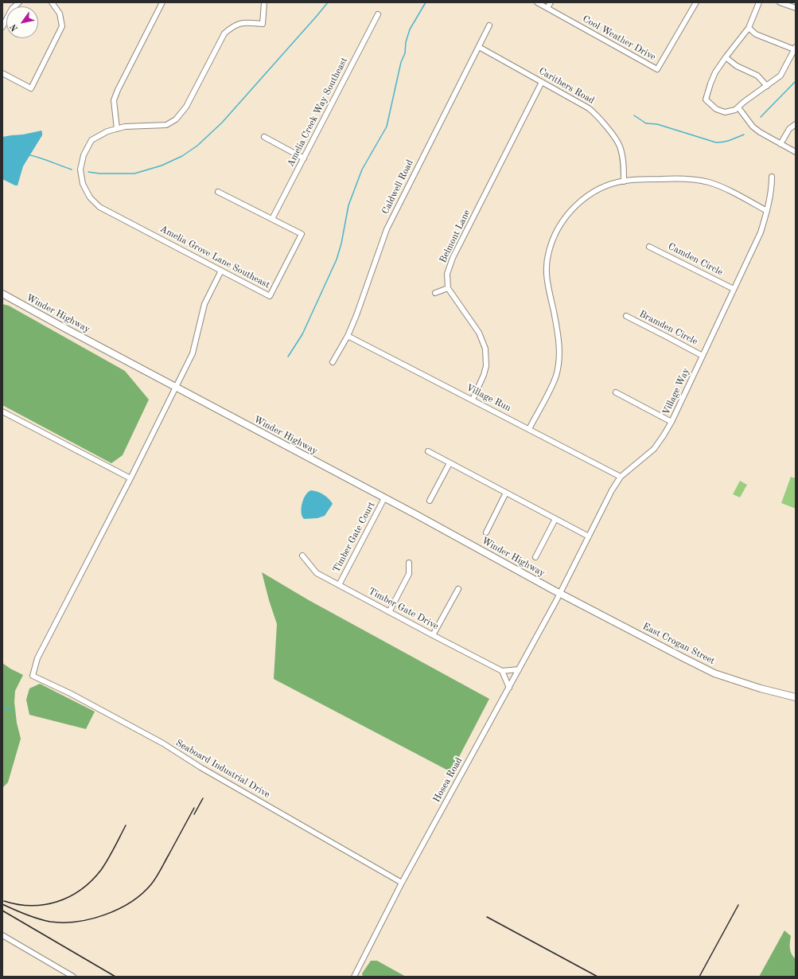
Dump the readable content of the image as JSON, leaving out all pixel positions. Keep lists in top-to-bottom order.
{
  "streets": {
    "main road": ["Winder Highway", "East Crogan Street"],
    "street": [
      "Cool Weather Drive",
      "Carithers Road",
      "Amelia Creek Way Southeast",
      "Caldwell Road",
      "Belmont Lane",
      "Amelia Grove Lane Southeast",
      "Camden Circle",
      "Bramden Circle",
      "Village Way",
      "Village Run",
      "Timber Gate Court",
      "Timber Gate Drive",
      "Seaboard Industrial Drive",
      "Hosea Road"
    ]
  },
  "crossings": [
    ["Carithers Road", "Caldwell Road"],
    ["Carithers Road", "Belmont Lane"],
    ["Amelia Creek Way Southeast", "Amelia Grove Lane Southeast"],
    ["Caldwell Road", "Village Run"],
    ["Camden Circle", "Village Way"],
    ["Winder Highway", "Village Way"],
    ["Winder Highway", "Timber Gate Court"],
    ["Winder Highway", "East Crogan Street"],
    ["Winder Highway", "Hosea Road"],
    ["Bramden Circle", "Village Way"],
    ["Village Way", "Village Run"],
    ["Village Way", "East Crogan Street"],
    ["Village Way", "Hosea Road"],
    ["Timber Gate Court", "Timber Gate Drive"],
    ["East Crogan Street", "Hosea Road"],
    ["Seaboard Industrial Drive", "Hosea Road"]
  ],
  "north": "bottom left"
}
